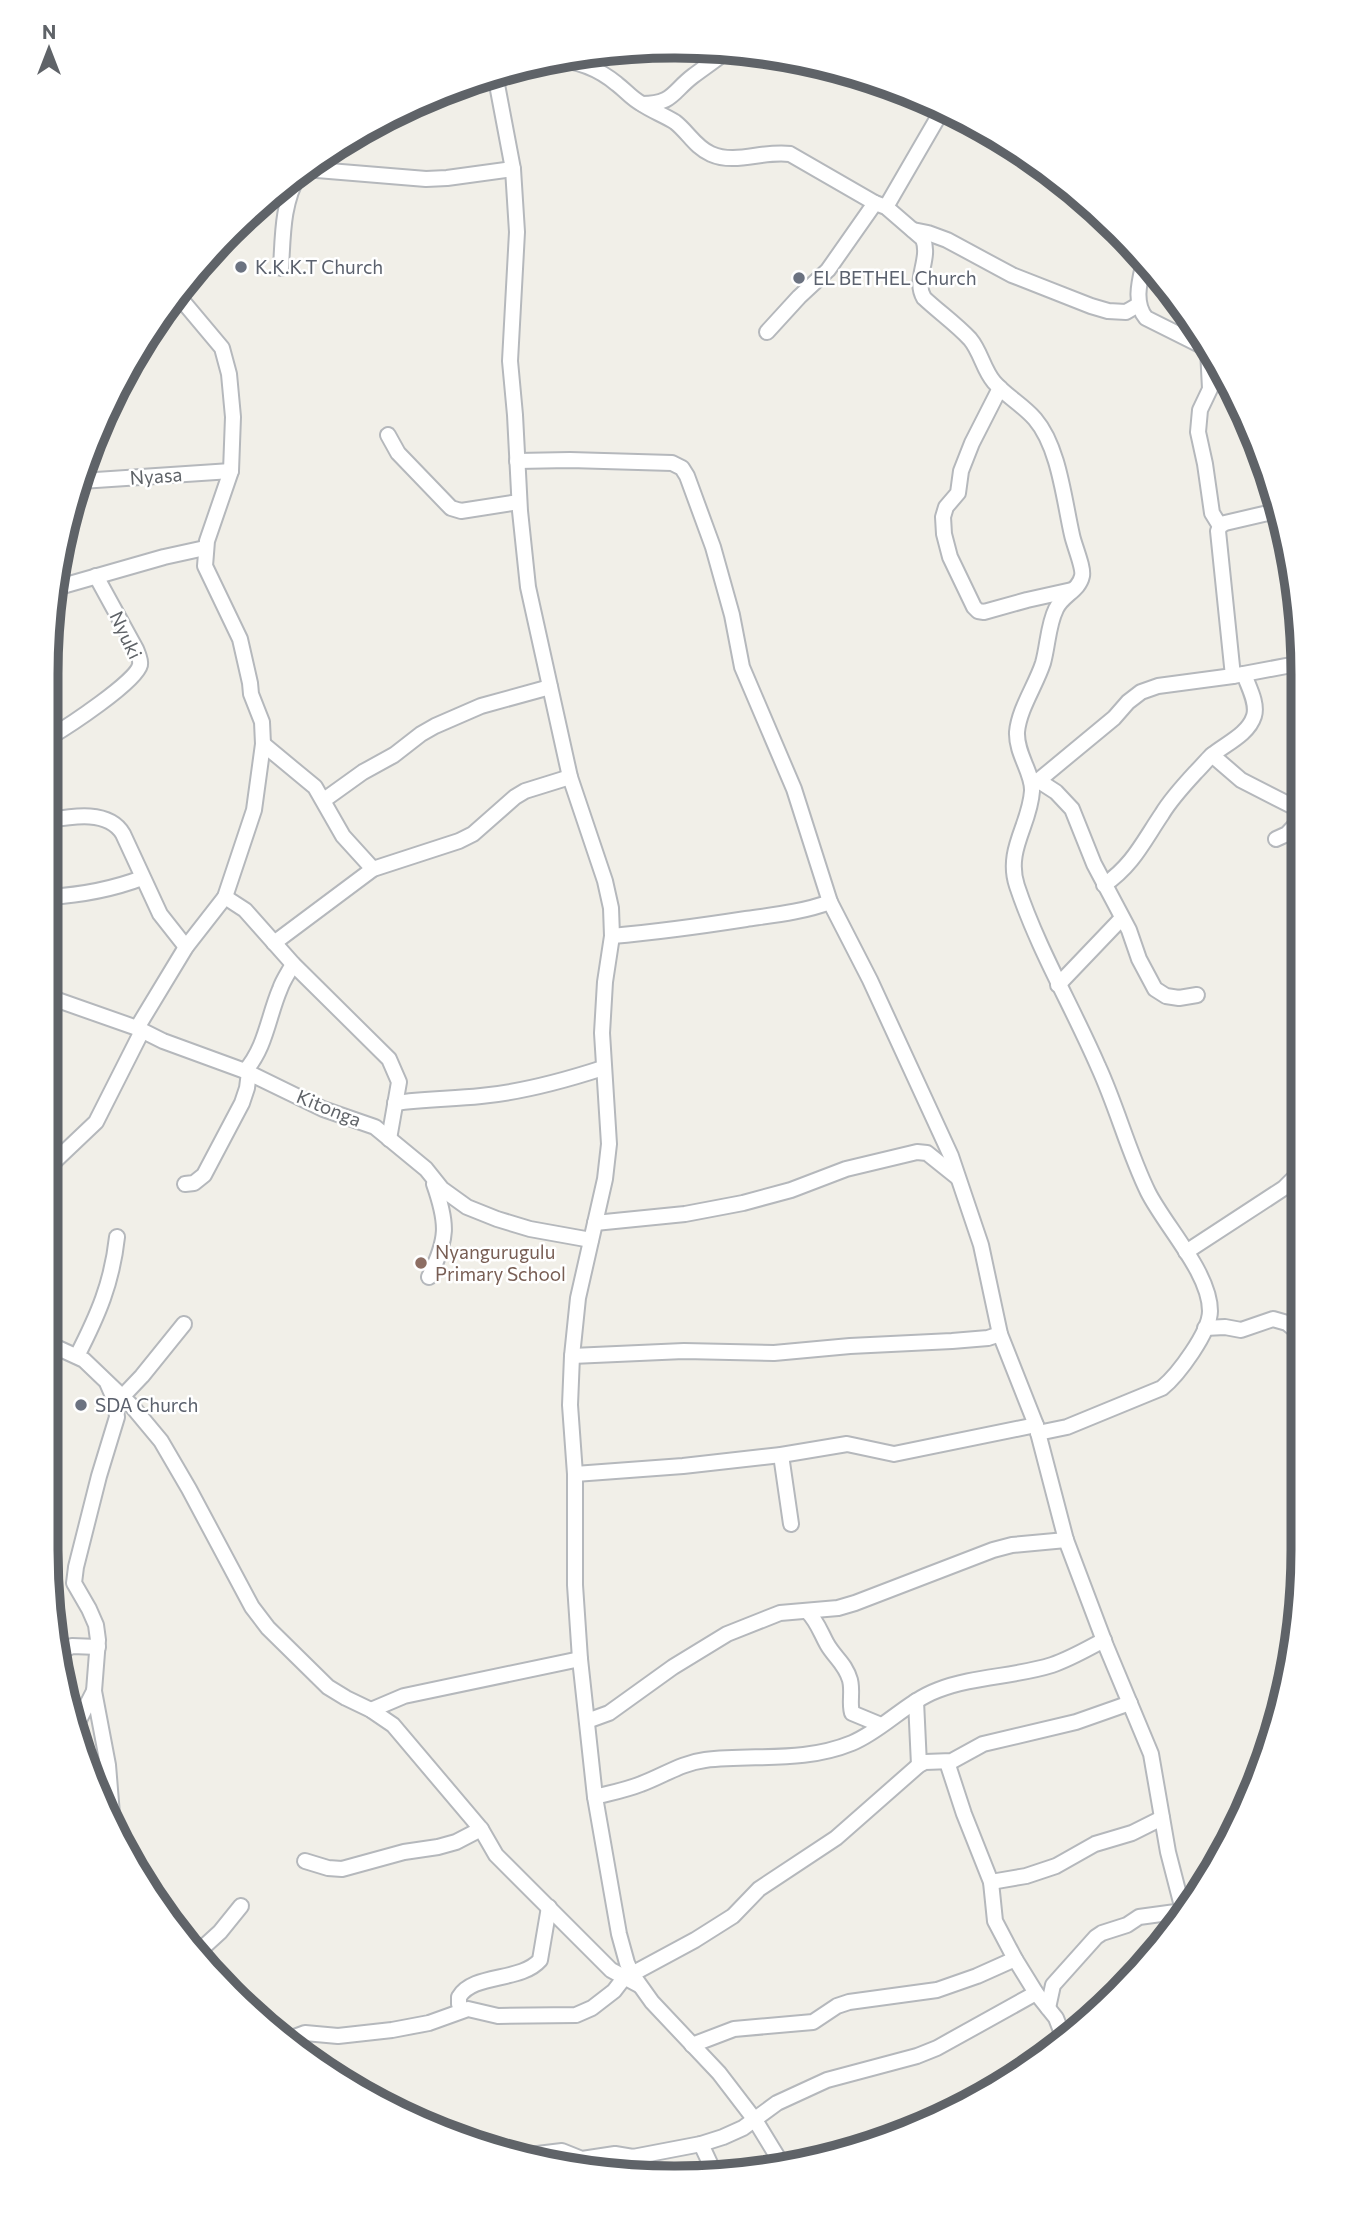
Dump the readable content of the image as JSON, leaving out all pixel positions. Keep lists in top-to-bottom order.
{
  "streets": {
    "street": ["Nyasa", "Nyuki", "Kitonga"]
  },
  "places": [
    "K.K.K.T Church",
    "EL BETHEL Church",
    "Nyangurugulu Primary School",
    "SDA Church"
  ],
  "north": "top"
}
